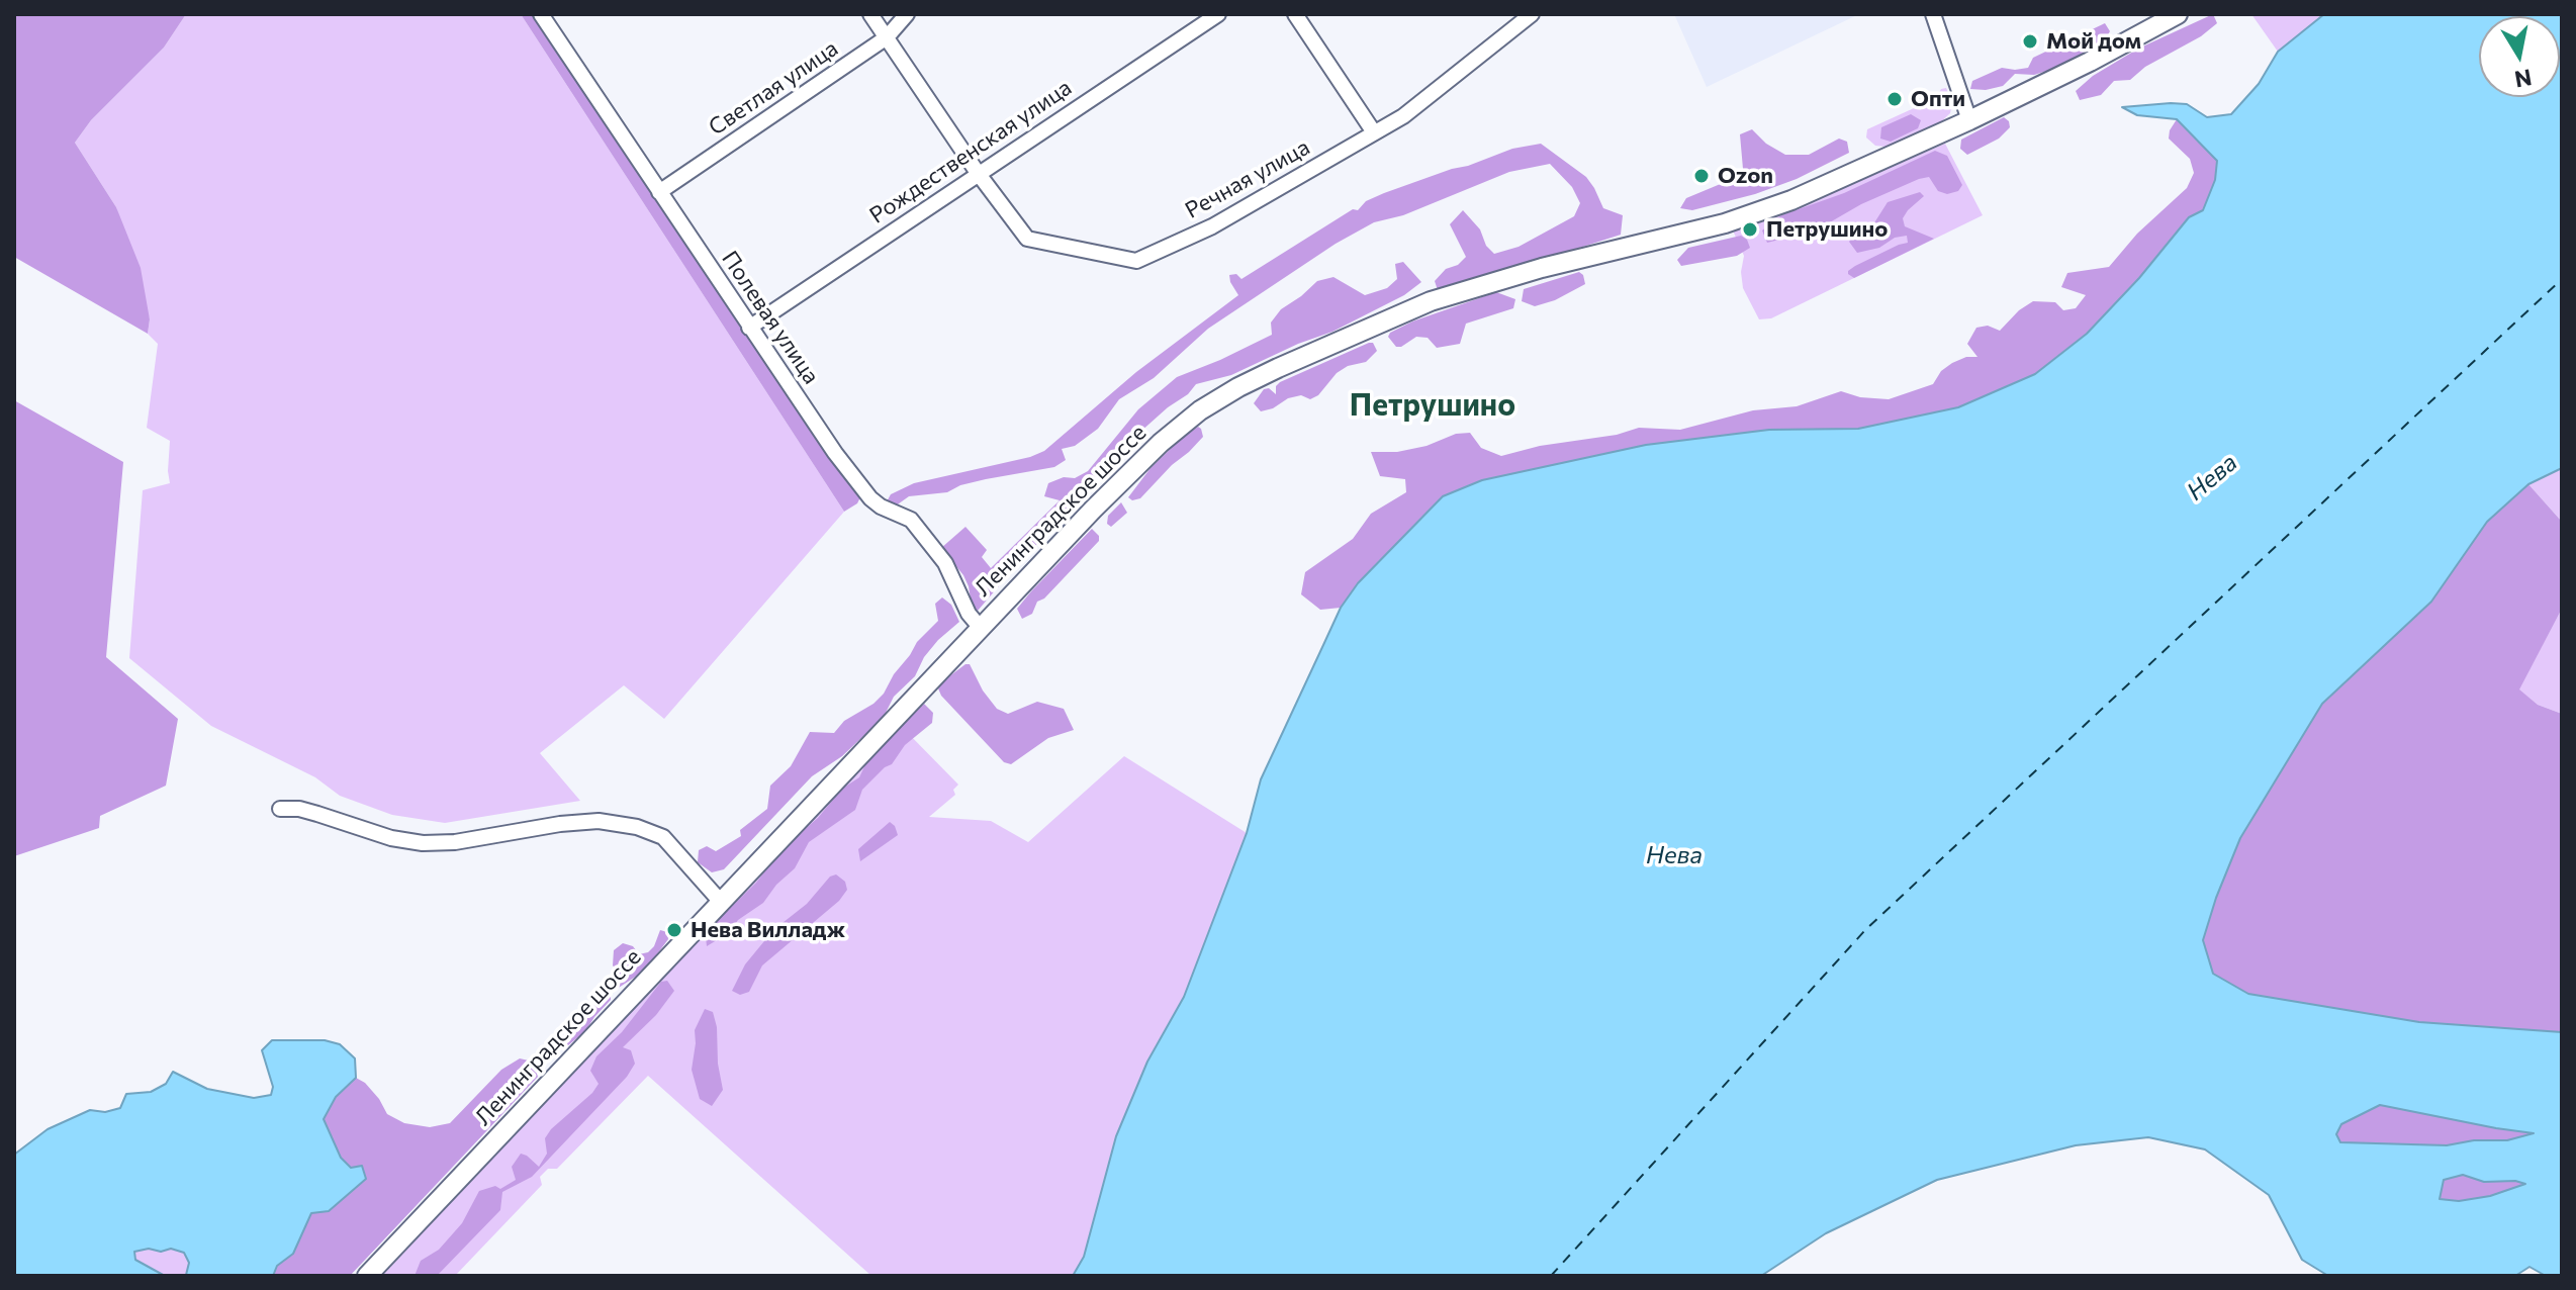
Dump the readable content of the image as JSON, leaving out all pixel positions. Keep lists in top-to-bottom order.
{
  "streets": {
    "main road": ["Ленинградское шоссе"],
    "street": [
      "Светлая улица",
      "Рождественская улица",
      "Речная улица",
      "Полевая улица"
    ]
  },
  "crossings": [
    ["Светлая улица", "Речная улица"],
    ["Светлая улица", "Полевая улица"],
    ["Рождественская улица", "Речная улица"],
    ["Рождественская улица", "Полевая улица"],
    ["Полевая улица", "Ленинградское шоссе"]
  ],
  "districts": ["Петрушино"],
  "water": ["Нева"],
  "places": [
    "Мой дом",
    "Опти",
    "Ozon",
    "Петрушино",
    "Нева Вилладж"
  ],
  "north": "bottom"
}
